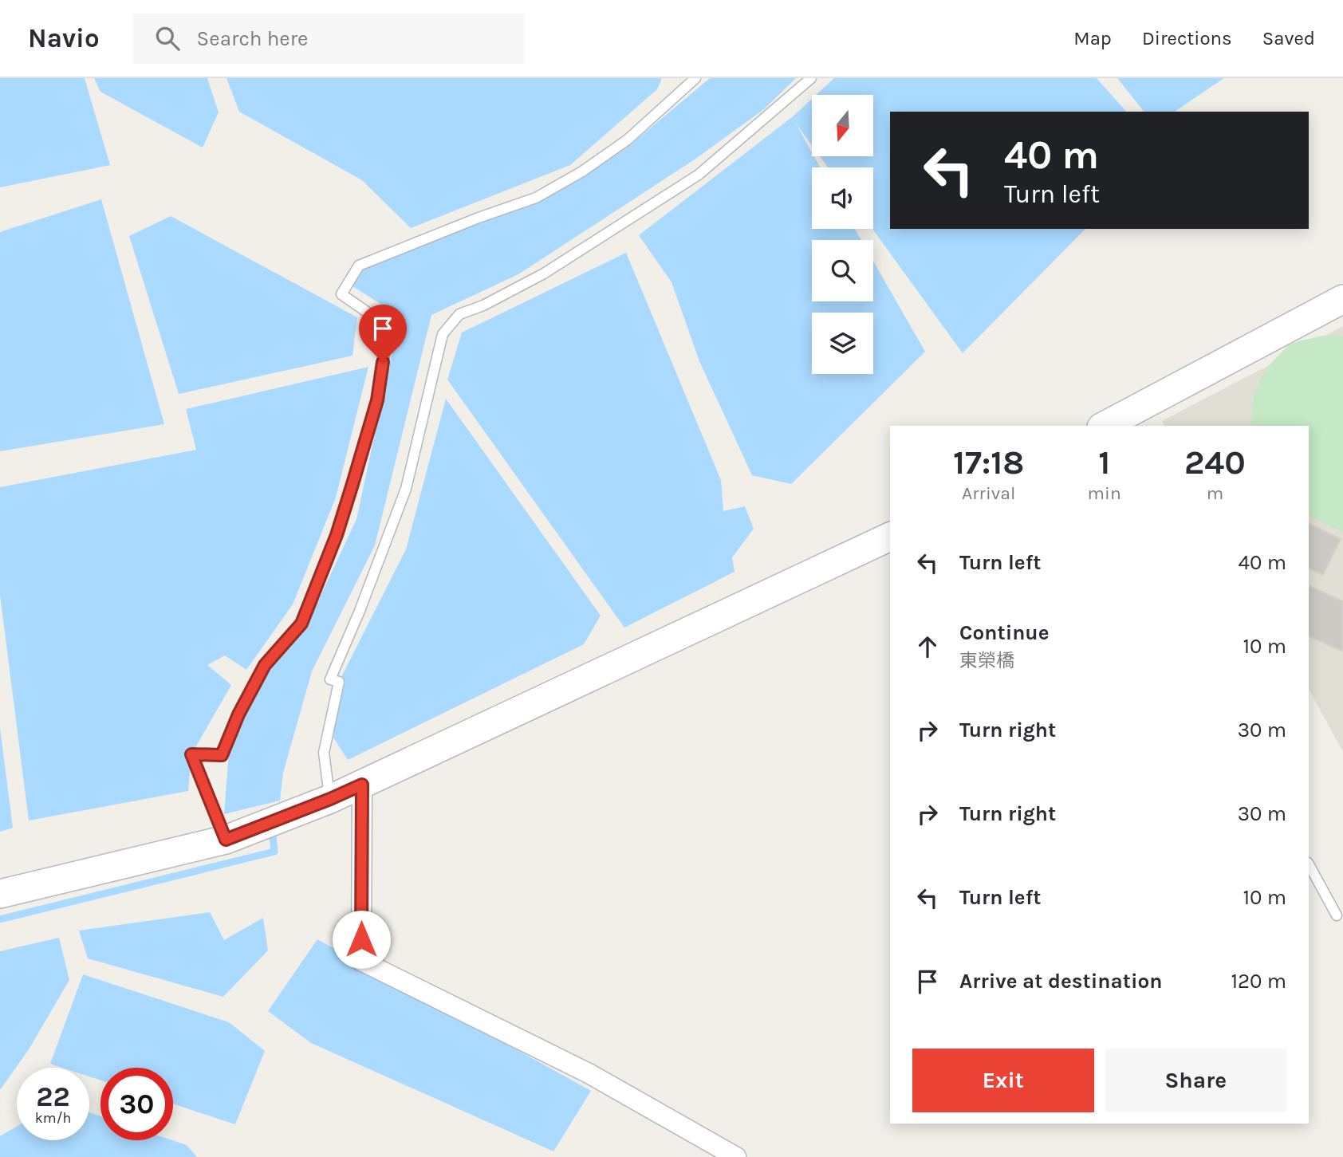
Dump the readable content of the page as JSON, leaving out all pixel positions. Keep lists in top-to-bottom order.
{
  "north": "bottom",
  "page": {
    "header": "Navio",
    "search": "Search here",
    "nav": ["Map", "Directions", "Saved"],
    "turn": ["40 m", "Turn left"],
    "eta": [
      "17:18",
      "Arrival",
      "1",
      "min",
      "240",
      "m"
    ],
    "list": [
      {
        "name": "Turn left",
        "value": "40 m"
      },
      {
        "name": "Continue",
        "note": "東榮橋",
        "value": "10 m"
      },
      {
        "name": "Turn right",
        "value": "30 m"
      },
      {
        "name": "Turn right",
        "value": "30 m"
      },
      {
        "name": "Turn left",
        "value": "10 m"
      },
      {
        "name": "Arrive at destination",
        "value": "120 m"
      }
    ],
    "buttons": ["Exit", "Share"],
    "speed": "22 km/h",
    "limit": "30"
  }
}
